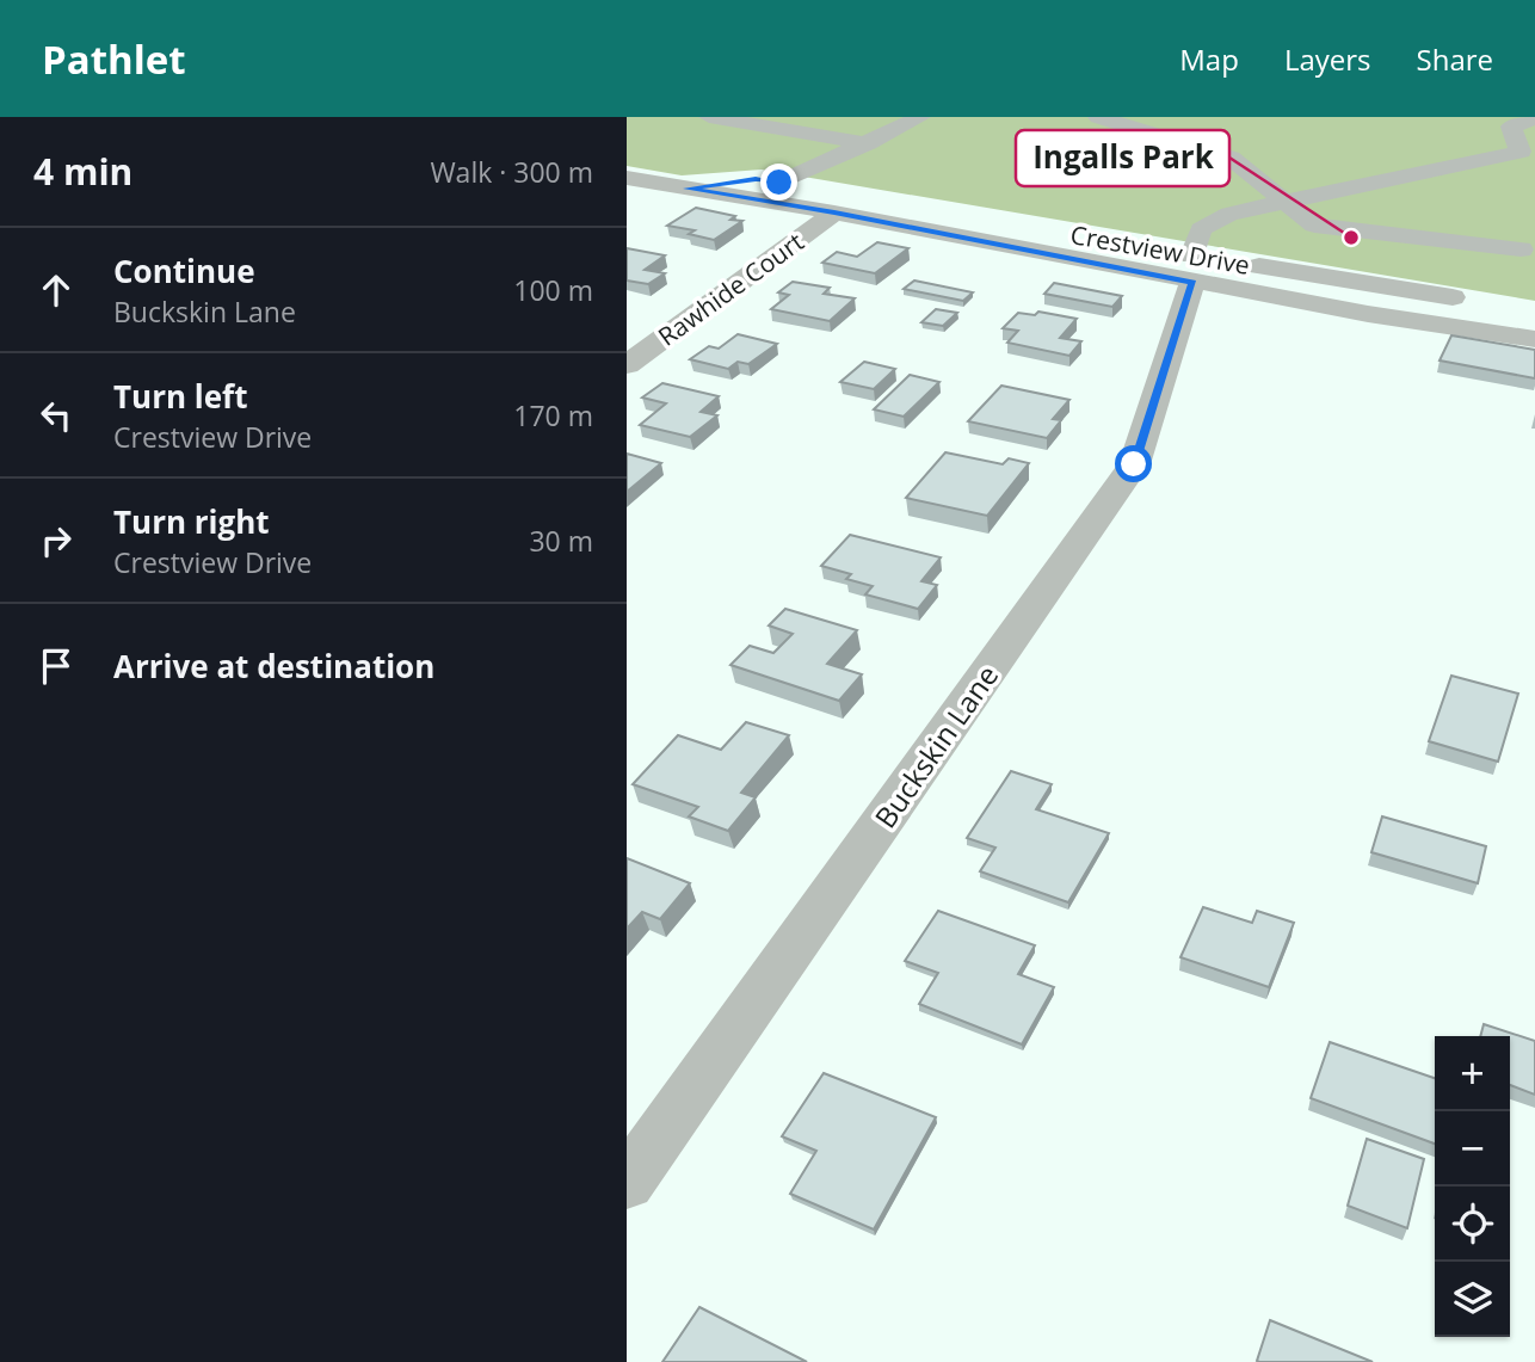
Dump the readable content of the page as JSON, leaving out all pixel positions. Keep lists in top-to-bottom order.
{
  "streets": {
    "street": ["Crestview Drive", "Rawhide Court", "Buckskin Lane"]
  },
  "crossings": [
    ["Crestview Drive", "Rawhide Court"],
    ["Crestview Drive", "Buckskin Lane"]
  ],
  "places": ["Ingalls Park"],
  "page": {
    "header": "Pathlet",
    "nav": ["Map", "Layers", "Share"],
    "heading": ["4 min", "Walk · 300 m"],
    "list": [
      ["Continue", "Buckskin Lane", "100 m"],
      ["Turn left", "Crestview Drive", "170 m"],
      ["Turn right", "Crestview Drive", "30 m"],
      "Arrive at destination"
    ],
    "map_buttons": ["+", "−"]
  }
}
